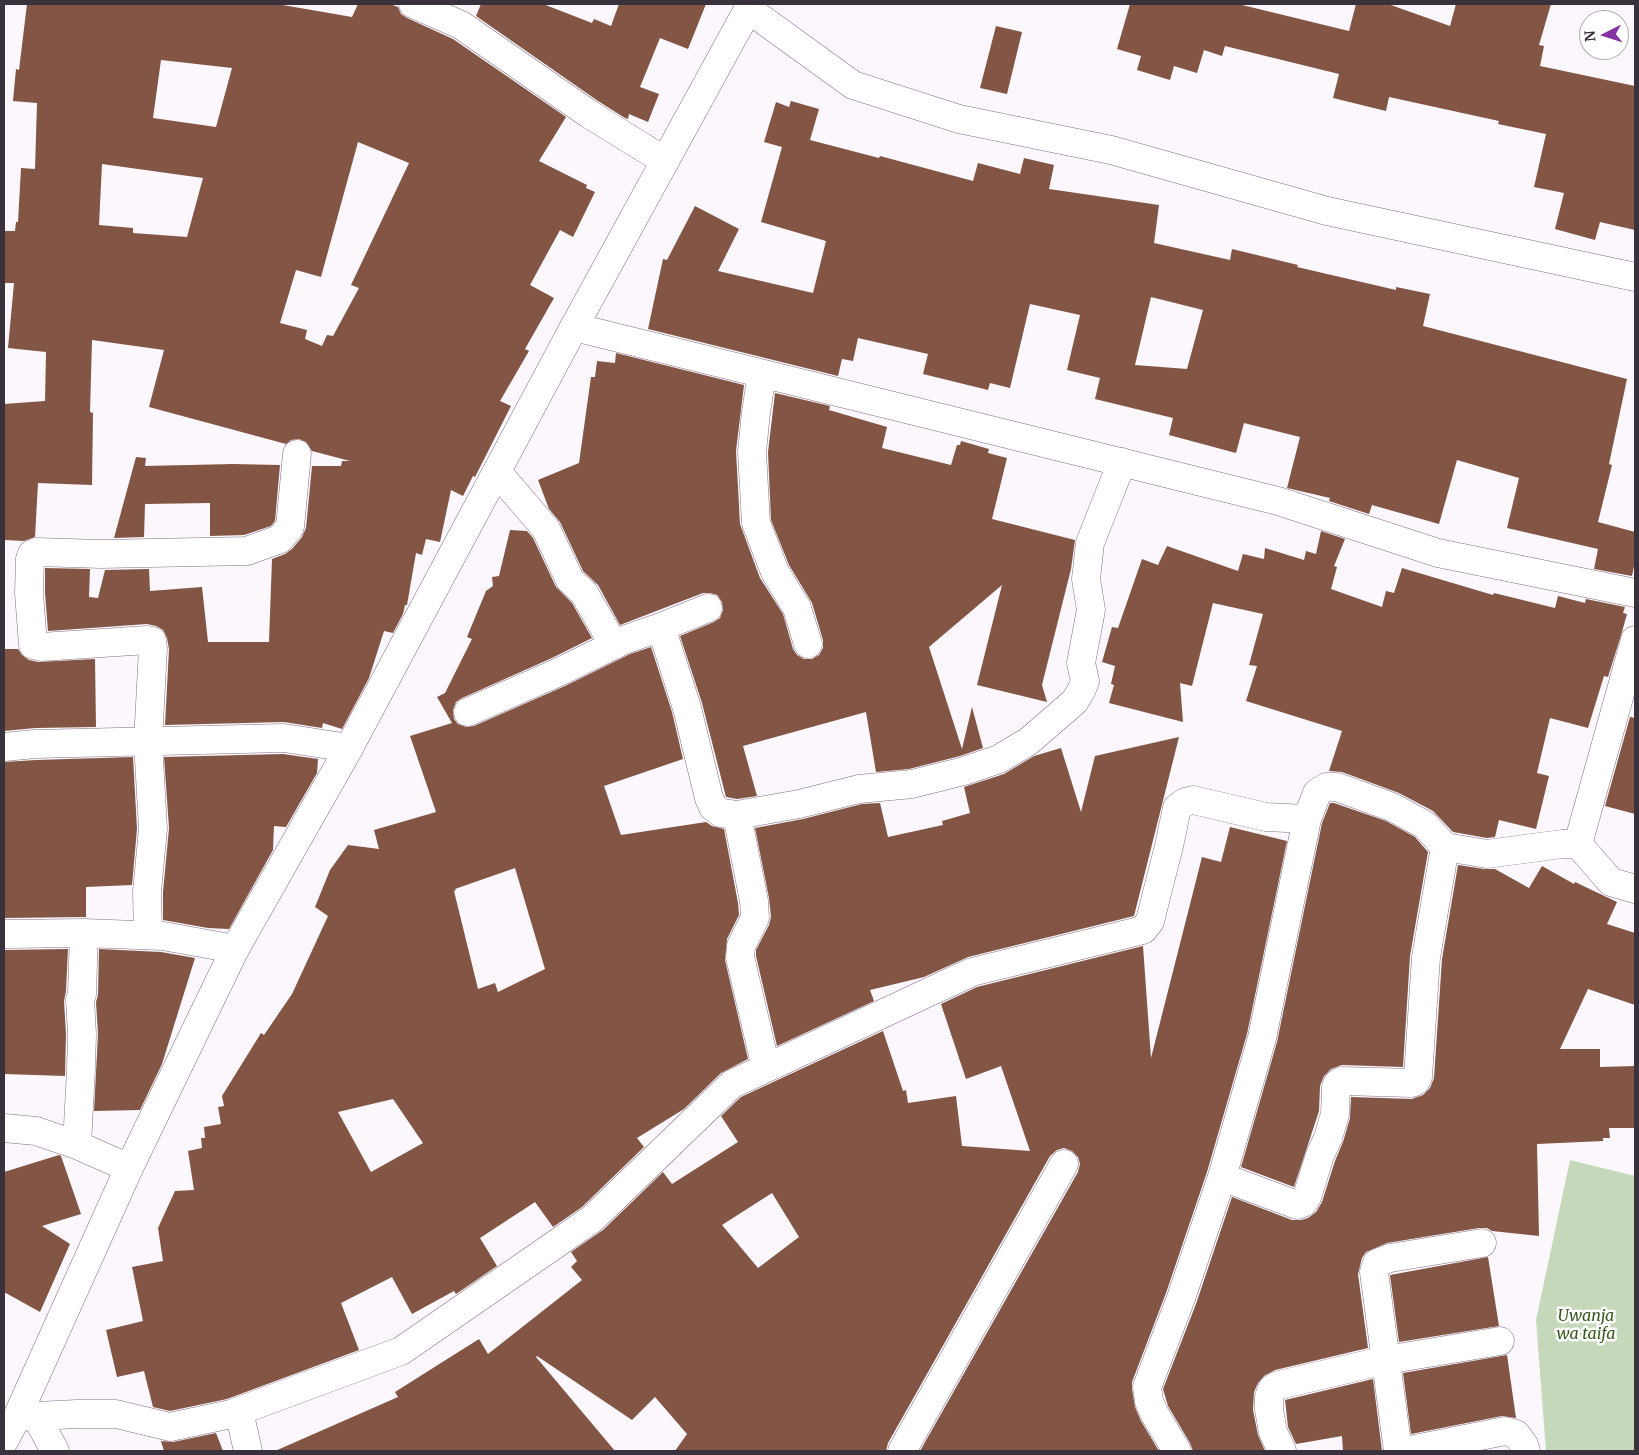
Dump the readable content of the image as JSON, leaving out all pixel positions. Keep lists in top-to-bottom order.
{
  "parks": ["Uwanja wa taifa"],
  "north": "left"
}
